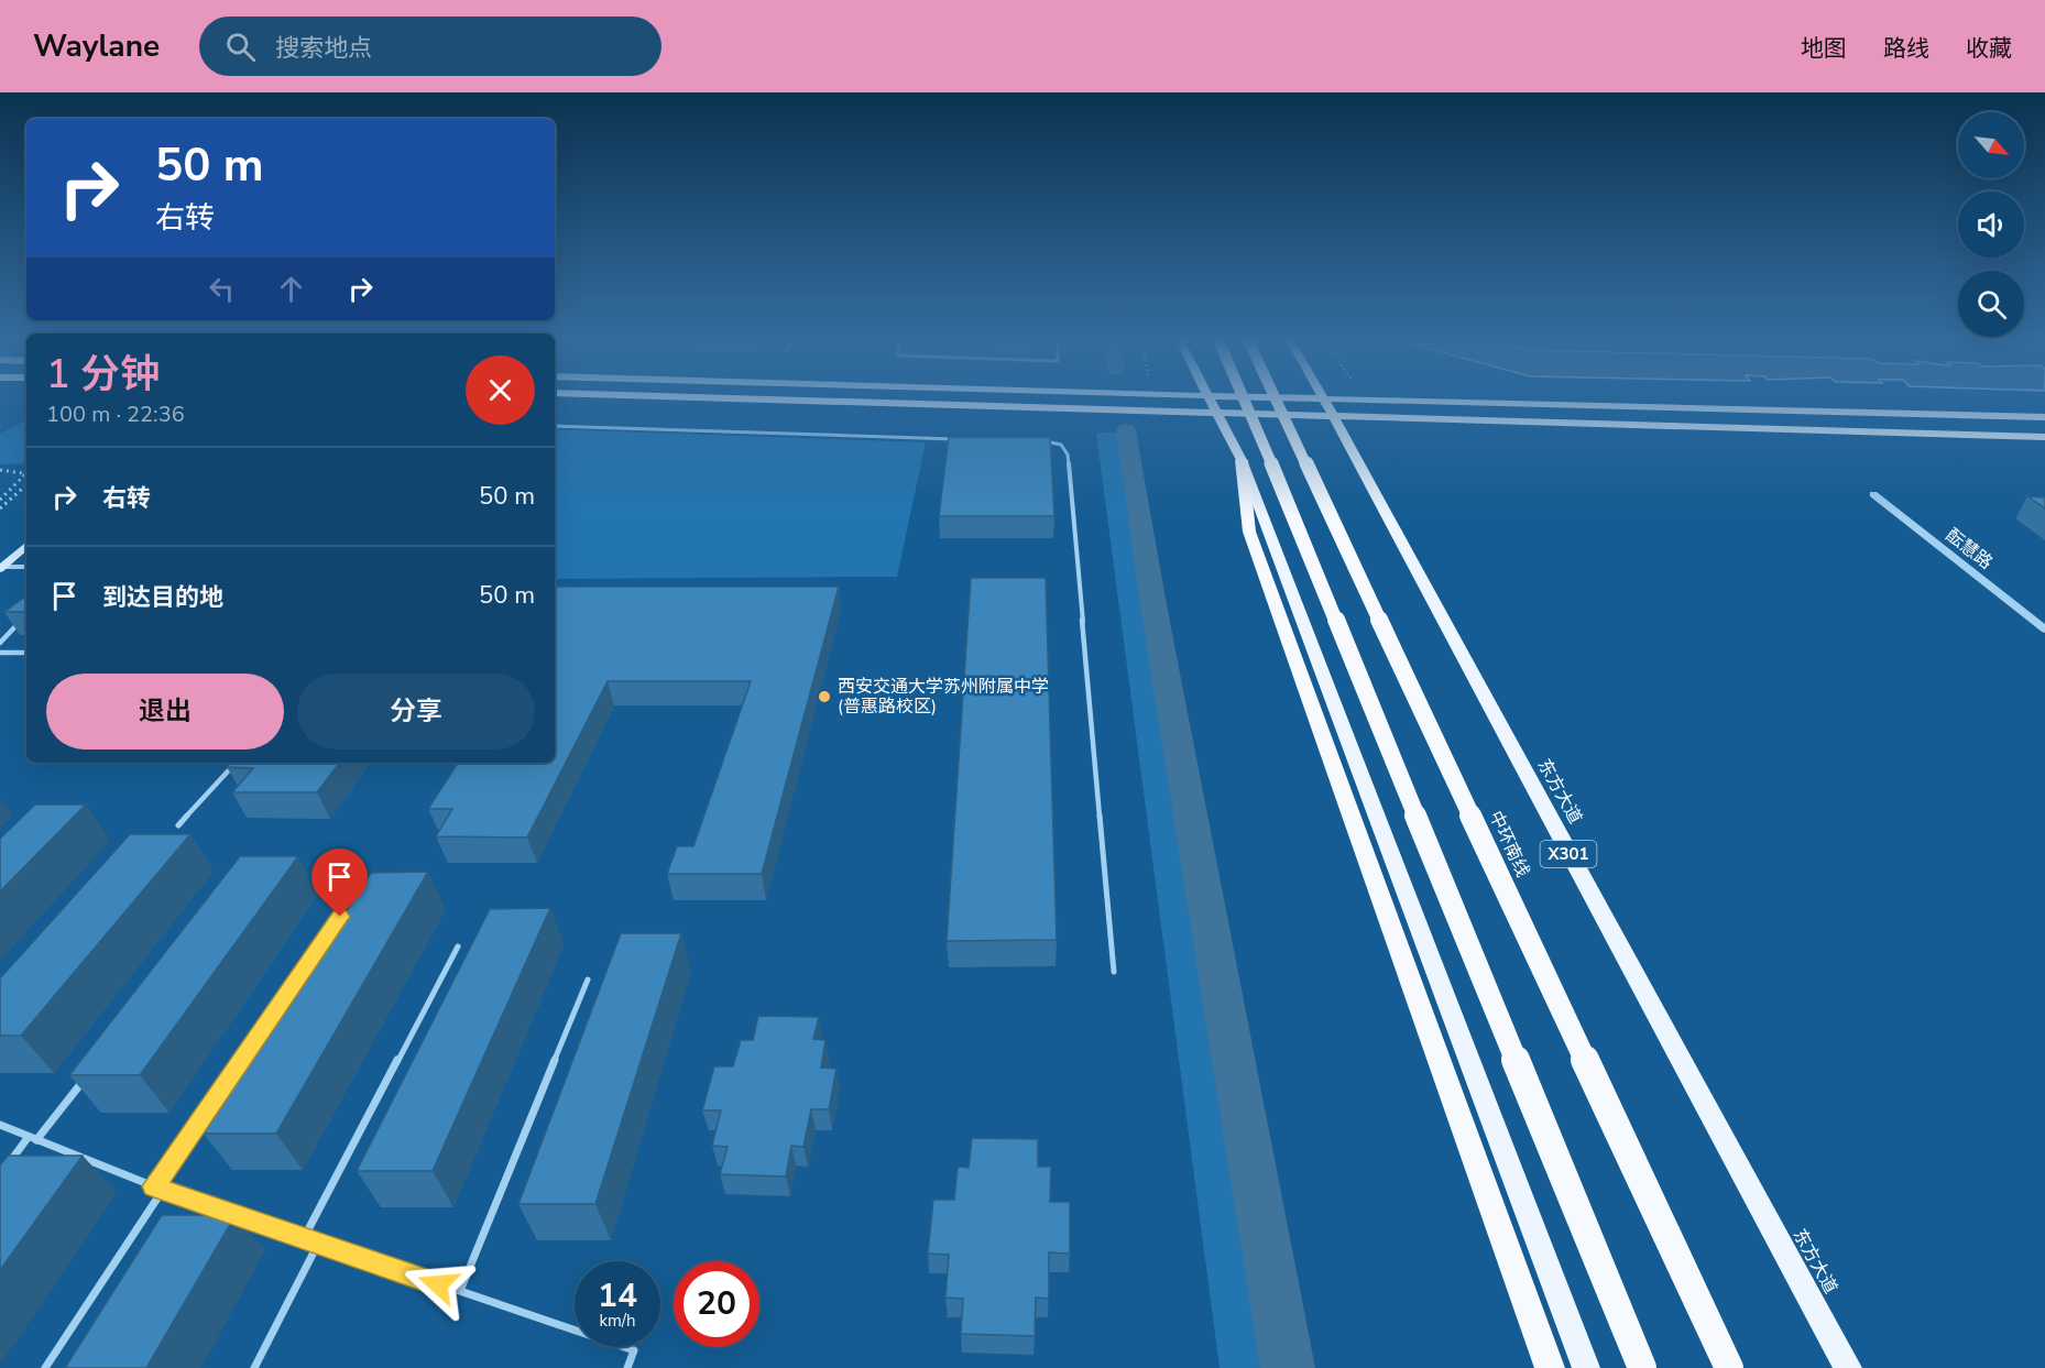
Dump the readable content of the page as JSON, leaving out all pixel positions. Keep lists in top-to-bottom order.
{
  "streets": {
    "highway": ["中环南线"],
    "main road": ["东方大道", "X301"],
    "street": ["酝慧路"]
  },
  "places": ["西安交通大学苏州附属中学 (普惠路校区)"],
  "north": "bottom right",
  "page": {
    "header": "Waylane",
    "search": "搜索地点",
    "nav": ["地图", "路线", "收藏"],
    "turn": ["50 m", "右转"],
    "heading": ["1 分钟", "100 m · 22:36"],
    "list": [
      {
        "name": "右转",
        "value": "50 m"
      },
      {
        "name": "到达目的地",
        "value": "50 m"
      }
    ],
    "buttons": ["退出", "分享"],
    "speed": "14 km/h",
    "limit": "20"
  }
}
